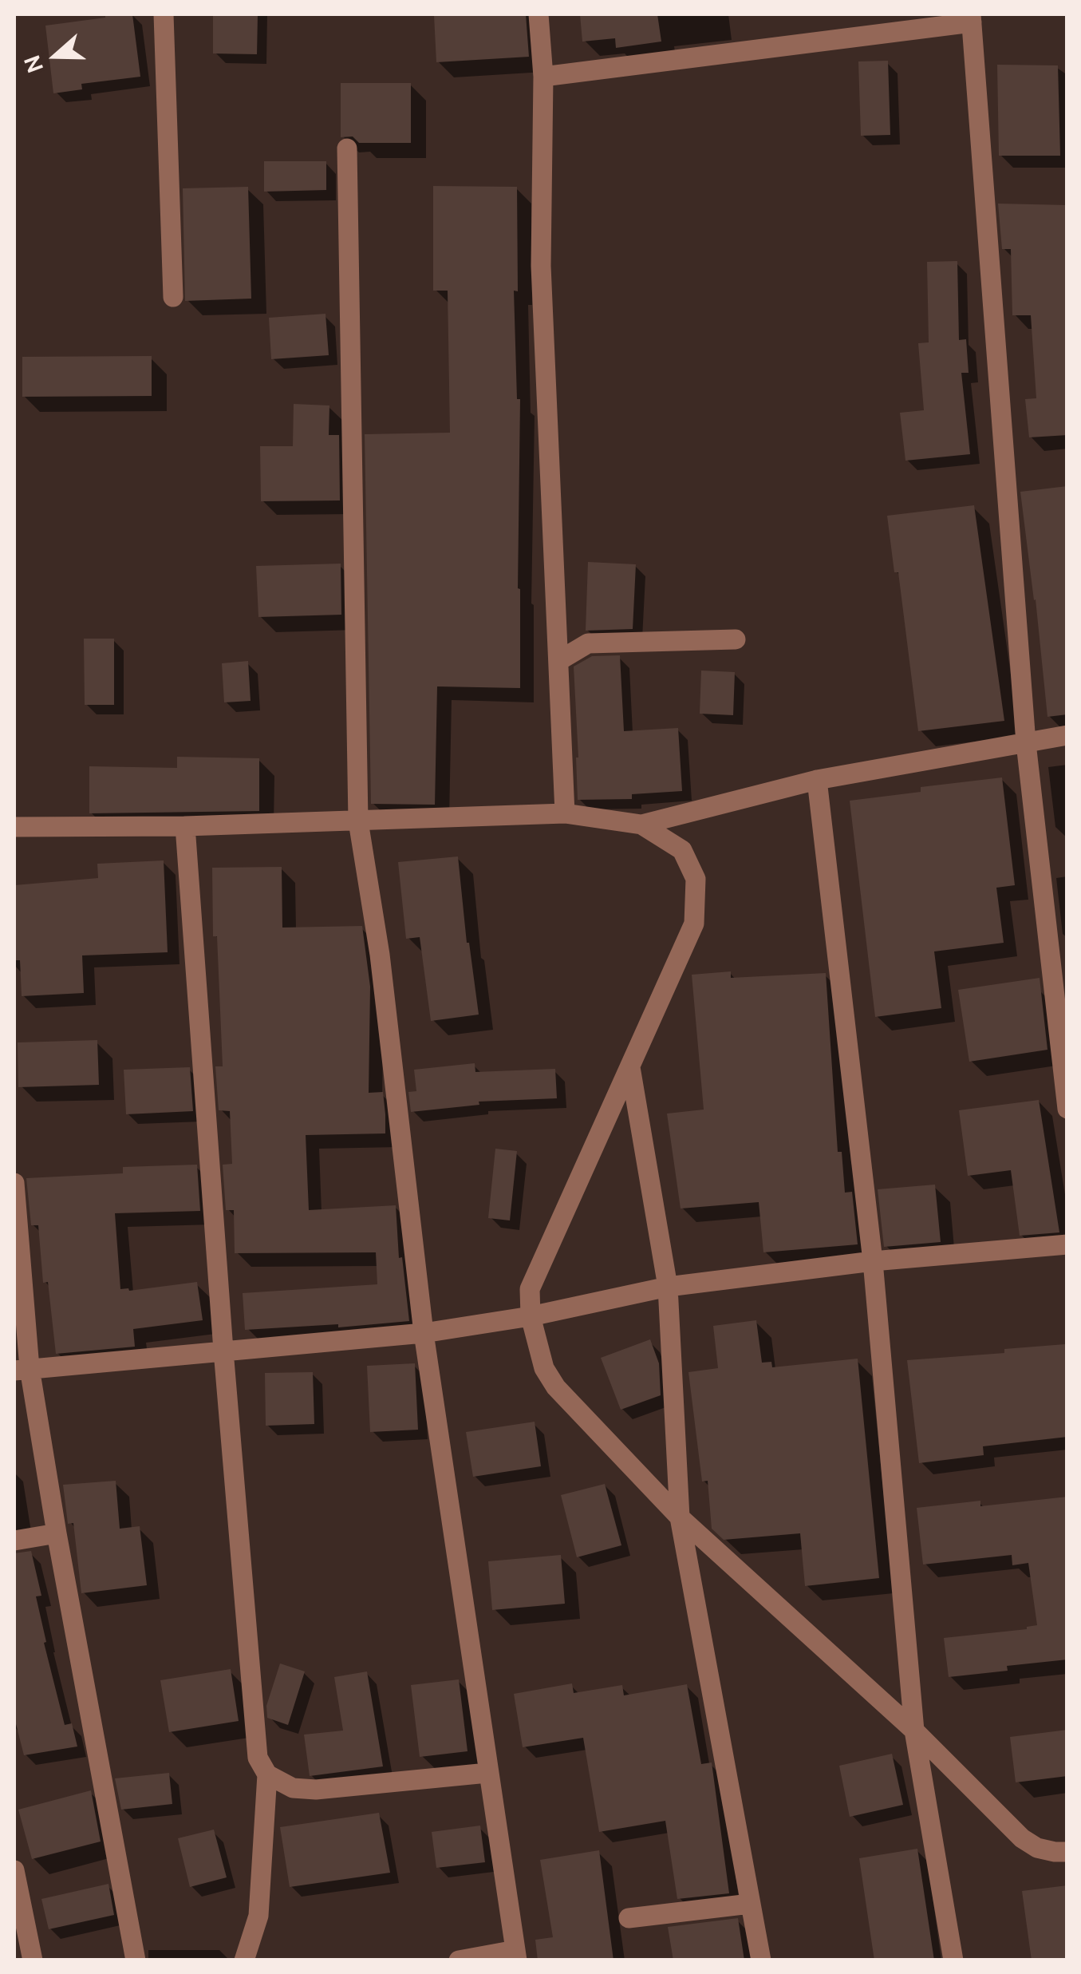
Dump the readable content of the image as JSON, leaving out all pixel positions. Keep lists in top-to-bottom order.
{
  "north": "left"
}
